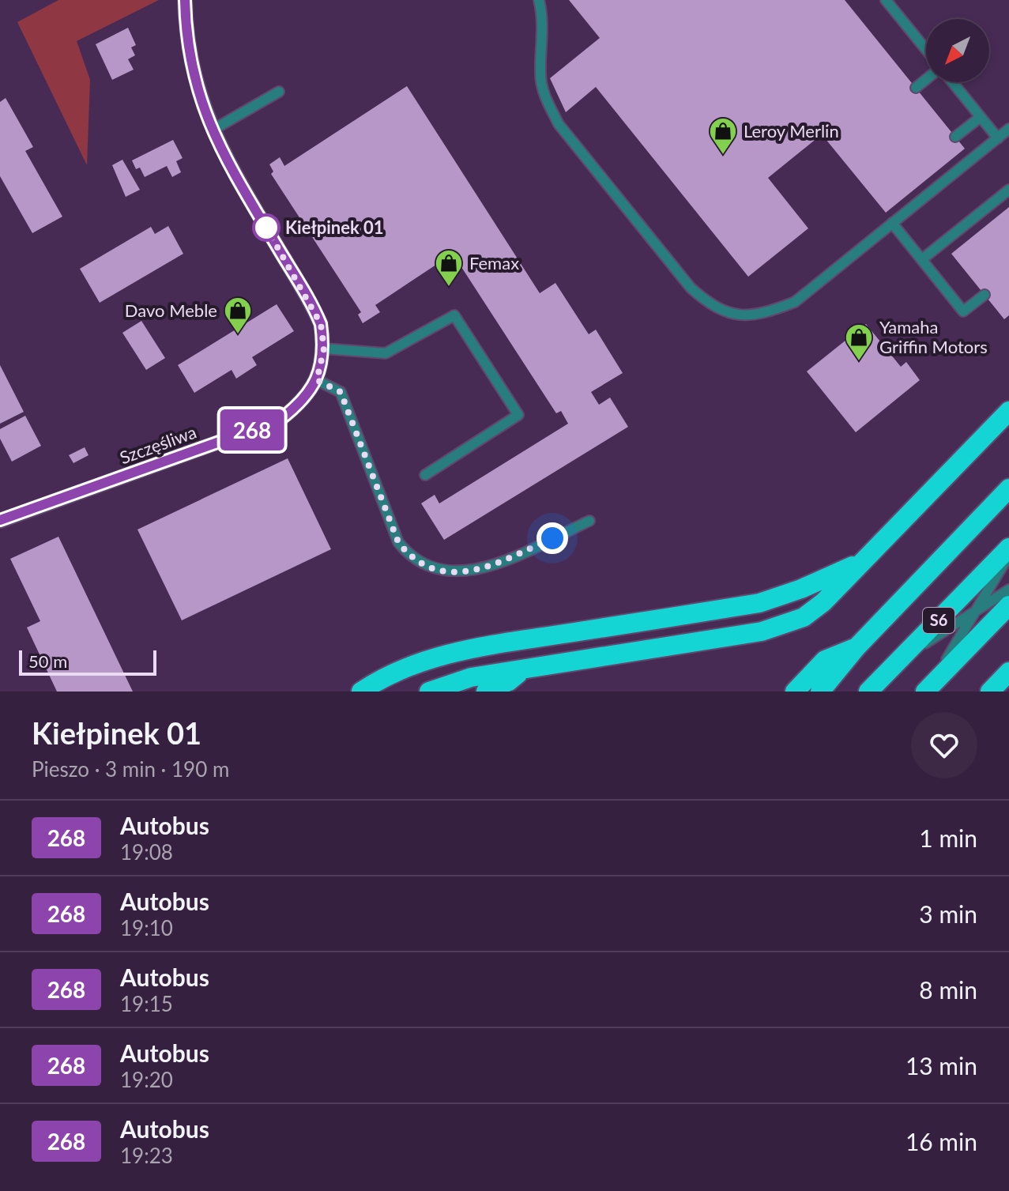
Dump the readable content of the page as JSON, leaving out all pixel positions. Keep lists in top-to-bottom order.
{
  "streets": {
    "highway": ["S6"],
    "street": ["Szczęśliwa"]
  },
  "places": {
    "shop": [
      "Leroy Merlin",
      "Femax",
      "Davo Meble",
      "Yamaha Griffin Motors"
    ],
    "other": ["Kiełpinek 01"]
  },
  "lines": ["bus line 268"],
  "scale_bar": "50 m",
  "north": "bottom left",
  "page": {
    "on_map": "268",
    "scale": "50 m",
    "heading": ["Kiełpinek 01", "Pieszo · 3 min · 190 m"],
    "list": [
      {
        "mark": "268",
        "name": "Autobus",
        "note": "19:08",
        "value": "1 min"
      },
      {
        "mark": "268",
        "name": "Autobus",
        "note": "19:10",
        "value": "3 min"
      },
      {
        "mark": "268",
        "name": "Autobus",
        "note": "19:15",
        "value": "8 min"
      },
      {
        "mark": "268",
        "name": "Autobus",
        "note": "19:20",
        "value": "13 min"
      },
      {
        "mark": "268",
        "name": "Autobus",
        "note": "19:23",
        "value": "16 min"
      }
    ]
  }
}
